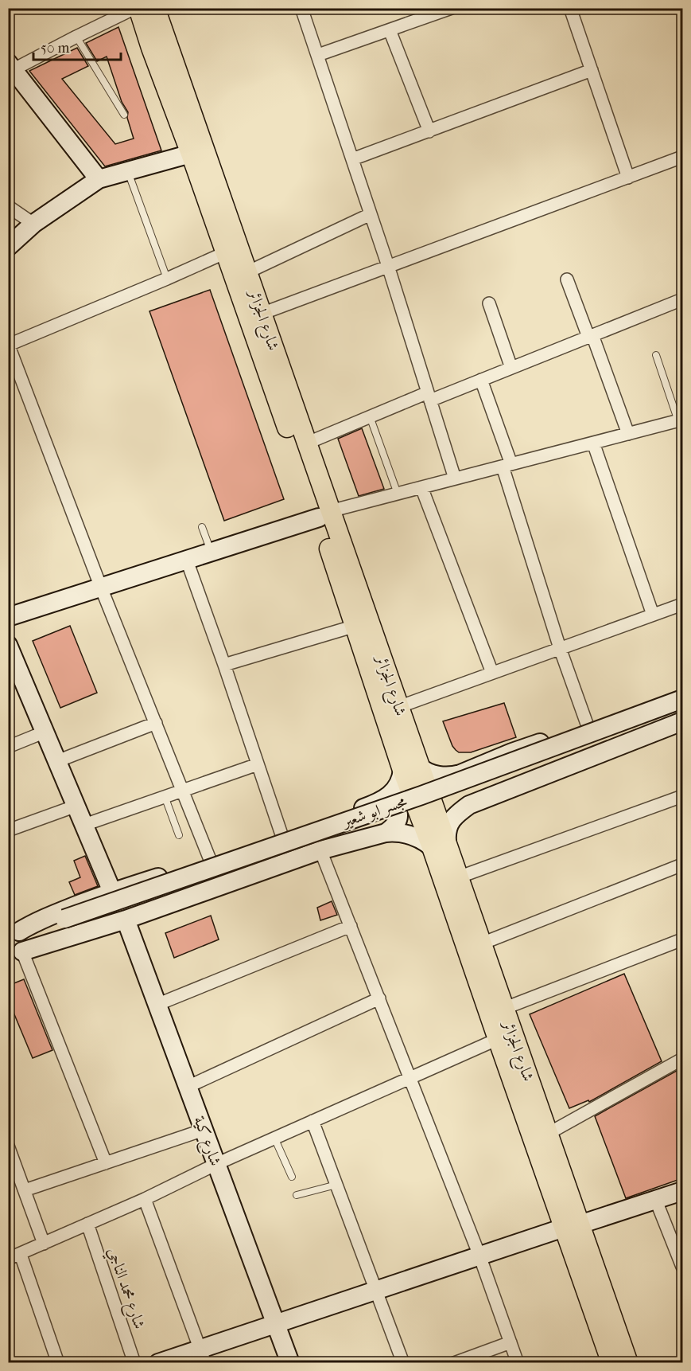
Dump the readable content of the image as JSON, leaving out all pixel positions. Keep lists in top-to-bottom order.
{
  "streets": {
    "main road": ["شارع الجزائر", "مجسر ابو شعير", "شارع كية"],
    "street": ["شارع محمد الناجي"]
  },
  "scale_bar": "50 m"
}
